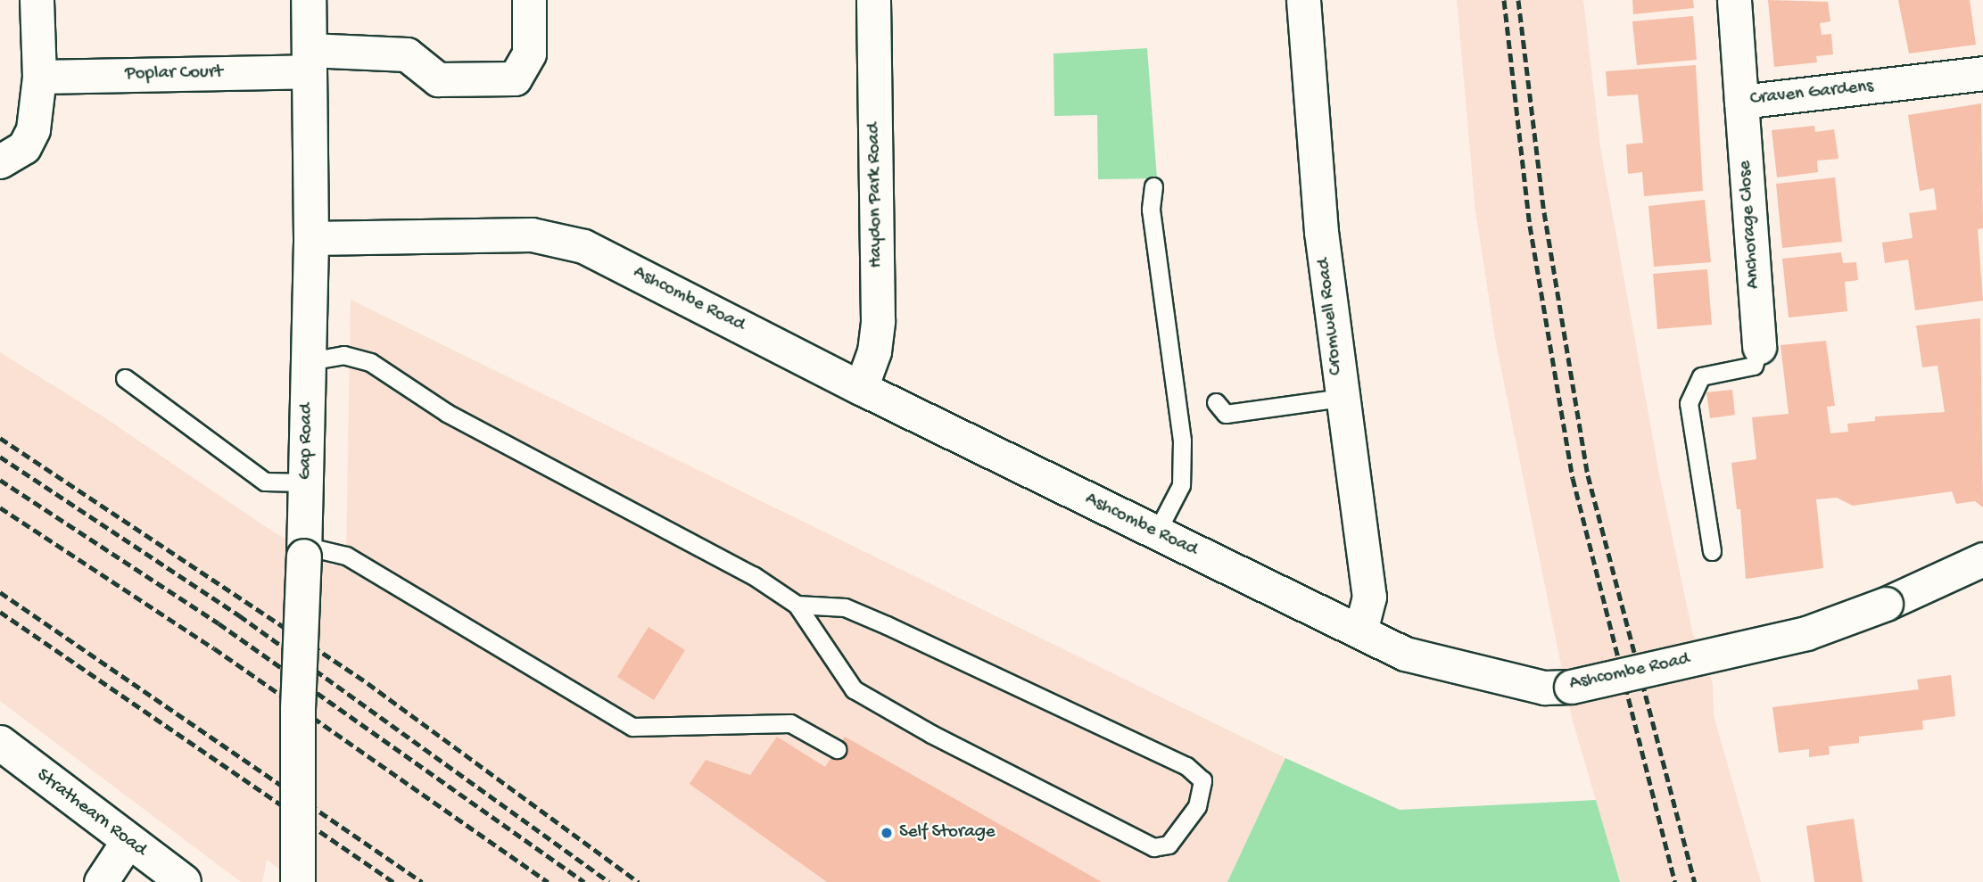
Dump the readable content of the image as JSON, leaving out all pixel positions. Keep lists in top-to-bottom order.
{
  "streets": {
    "main road": ["Gap Road", "Strathearn Road"],
    "street": [
      "Poplar Court",
      "Craven Gardens",
      "Haydon Park Road",
      "Anchorage Close",
      "Ashcombe Road",
      "Cromwell Road"
    ]
  },
  "crossings": [
    ["Poplar Court", "Gap Road"],
    ["Craven Gardens", "Anchorage Close"],
    ["Haydon Park Road", "Ashcombe Road"],
    ["Ashcombe Road", "Cromwell Road"],
    ["Ashcombe Road", "Gap Road"]
  ],
  "places": ["Self Storage"]
}
